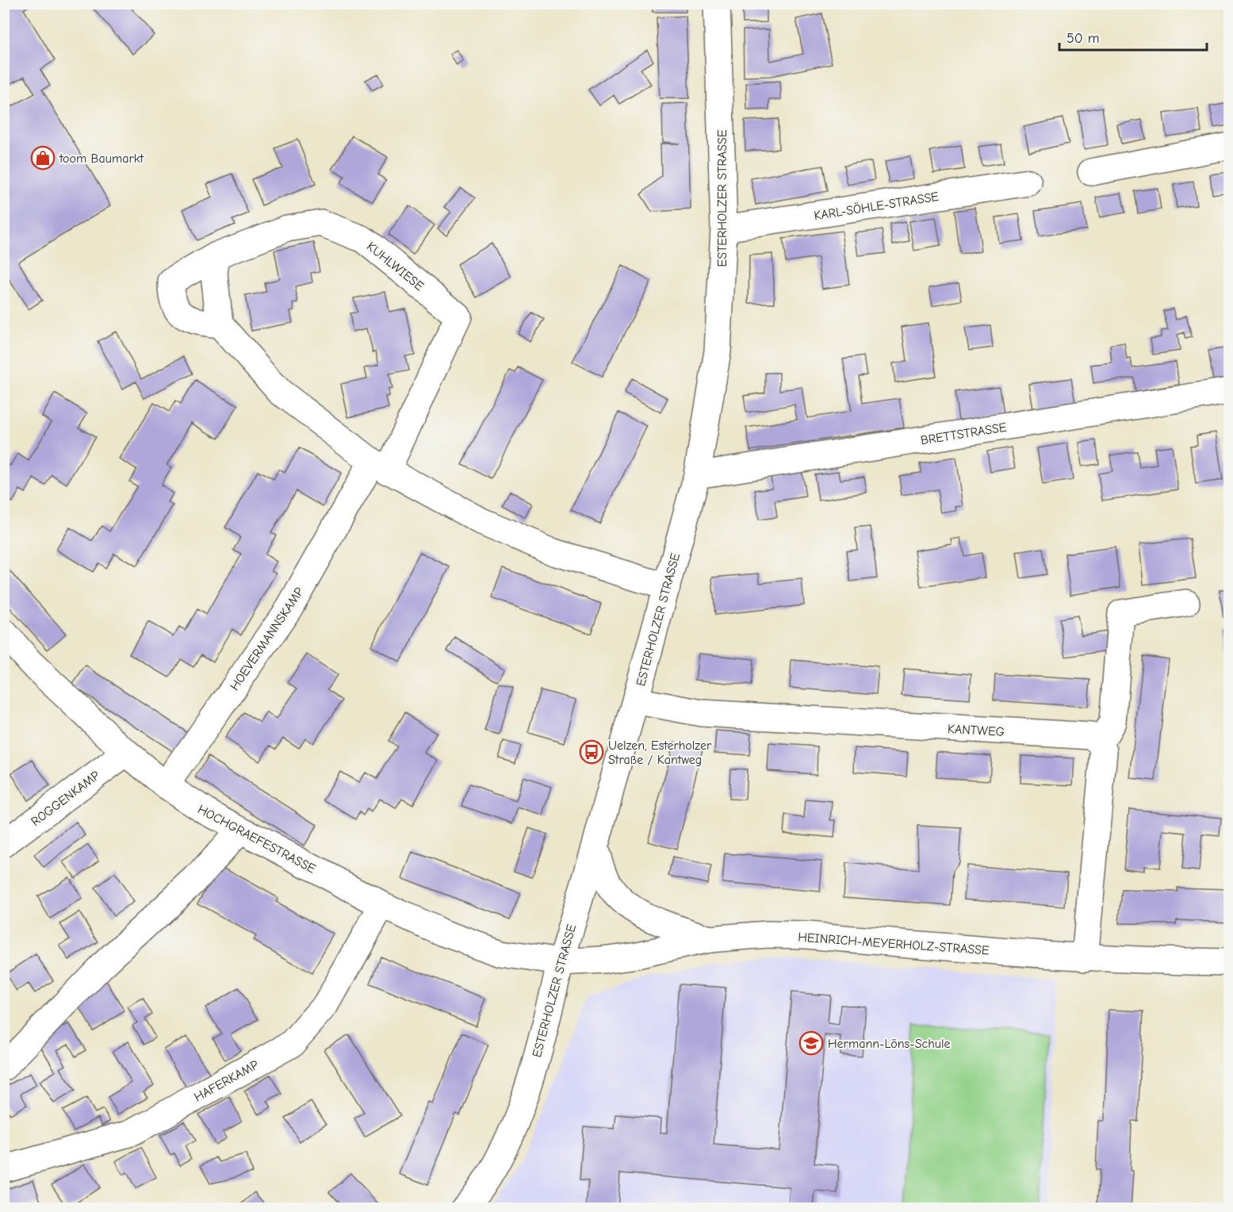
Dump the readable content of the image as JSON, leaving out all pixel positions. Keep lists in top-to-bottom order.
{
  "streets": {
    "street": [
      "ESTERHOLZER STRASSE",
      "KARL-SÖHLE-STRASSE",
      "KUHLWIESE",
      "BRETTSTRASSE",
      "HOEVERMANNSKAMP",
      "KANTWEG",
      "ROGGENKAMP",
      "HOCHGRAEFESTRASSE",
      "HEINRICH-MEYERHOLZ-STRASSE",
      "HAFERKAMP"
    ]
  },
  "crossings": [
    ["ESTERHOLZER STRASSE", "KARL-SÖHLE-STRASSE"],
    ["ESTERHOLZER STRASSE", "BRETTSTRASSE"],
    ["ESTERHOLZER STRASSE", "KANTWEG"],
    ["ESTERHOLZER STRASSE", "HOCHGRAEFESTRASSE"],
    ["ESTERHOLZER STRASSE", "HEINRICH-MEYERHOLZ-STRASSE"],
    ["KUHLWIESE", "HOEVERMANNSKAMP"],
    ["HOEVERMANNSKAMP", "HOCHGRAEFESTRASSE"],
    ["ROGGENKAMP", "HOCHGRAEFESTRASSE"],
    ["HOCHGRAEFESTRASSE", "HEINRICH-MEYERHOLZ-STRASSE"],
    ["HOCHGRAEFESTRASSE", "HAFERKAMP"]
  ],
  "places": {
    "shop": ["toom Baumarkt"],
    "bus stop": ["Uelzen, Esterholzer Straße / Kantweg"],
    "school or university": ["Hermann-Löns-Schule"]
  },
  "scale_bar": "50 m"
}
